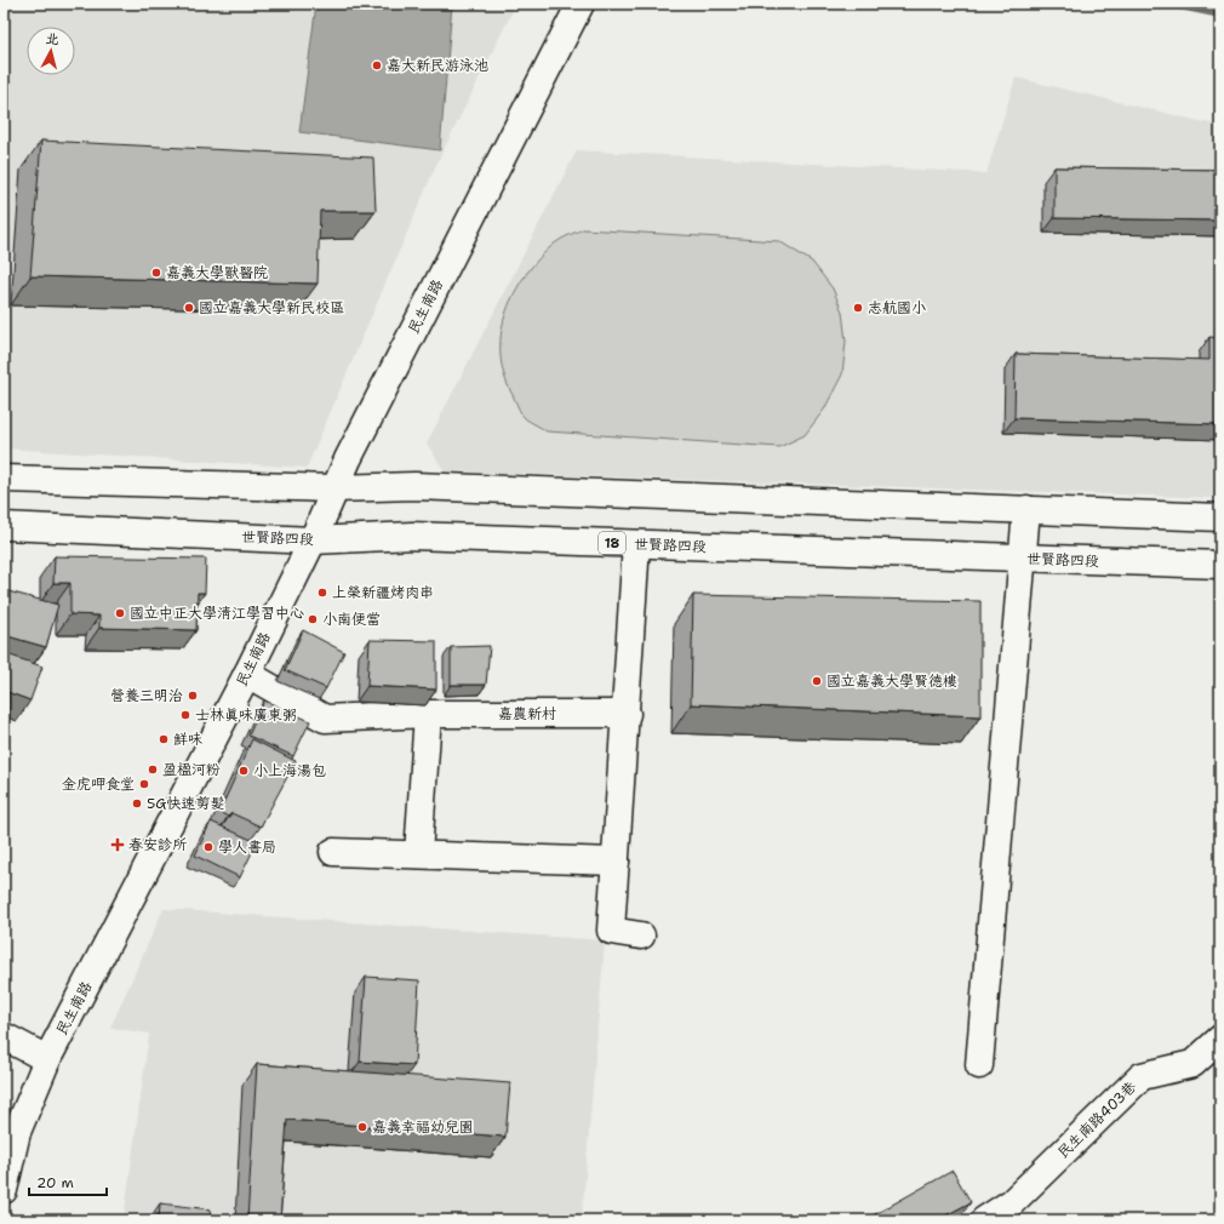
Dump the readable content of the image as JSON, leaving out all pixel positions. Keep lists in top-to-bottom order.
{
  "streets": {
    "main road": [
      "民生南路",
      "世賢路四段",
      "18",
      "嘉農新村",
      "民生南路403巷"
    ]
  },
  "crossings": [
    ["民生南路", "世賢路四段"],
    ["民生南路", "嘉農新村"]
  ],
  "places": {
    "other": [
      "嘉大新民游泳池",
      "嘉義大學獸醫院",
      "國立嘉義大學新民校區",
      "志航國小",
      "上榮新疆烤肉串",
      "國立中正大學清江學習中心",
      "小南便當",
      "國立嘉義大學賢德樓",
      "營養三明治",
      "士林真味廣東粥",
      "鮮味",
      "盈楹河粉",
      "小上海湯包",
      "金虎呷食堂",
      "5G快速剪髮",
      "學人書局",
      "嘉義幸福幼兒園"
    ],
    "health": ["春安診所"]
  },
  "scale_bar": "20 m",
  "north": "top"
}
